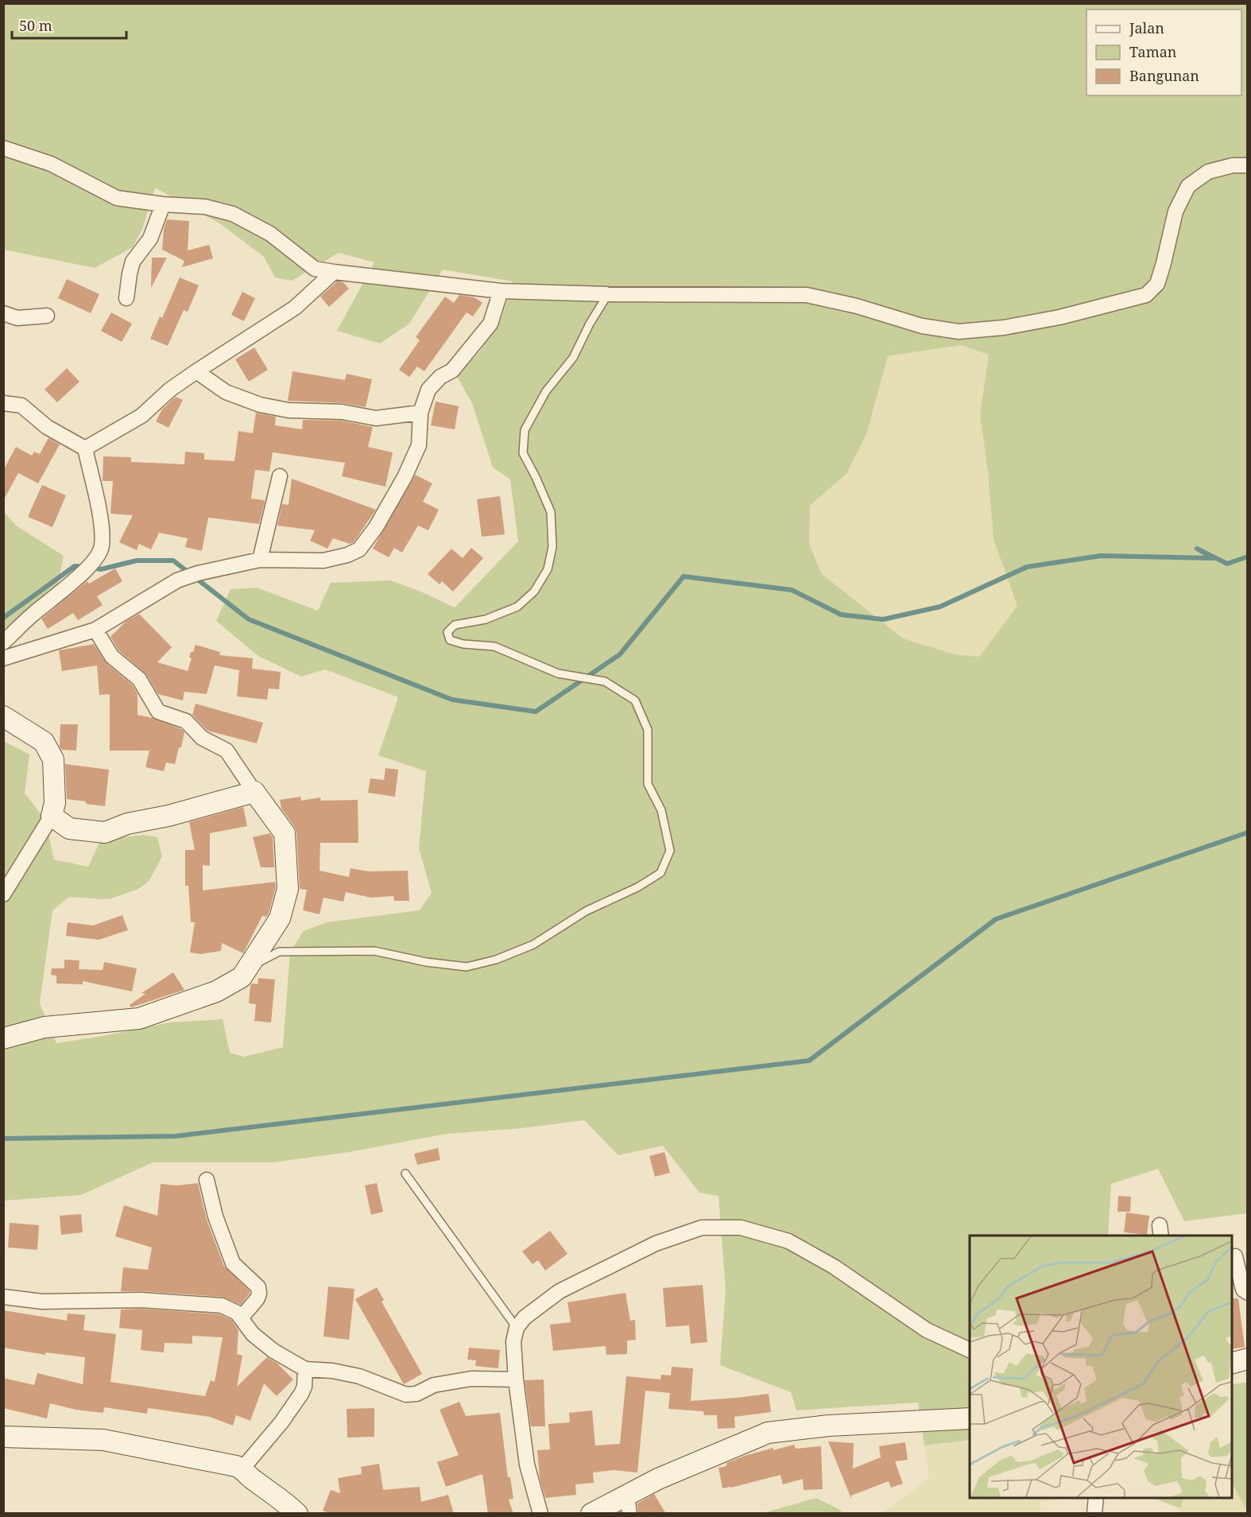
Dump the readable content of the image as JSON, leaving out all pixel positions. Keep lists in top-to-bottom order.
{
  "legend": ["Jalan", "Taman", "Bangunan"],
  "scale_bar": "50 m"
}
